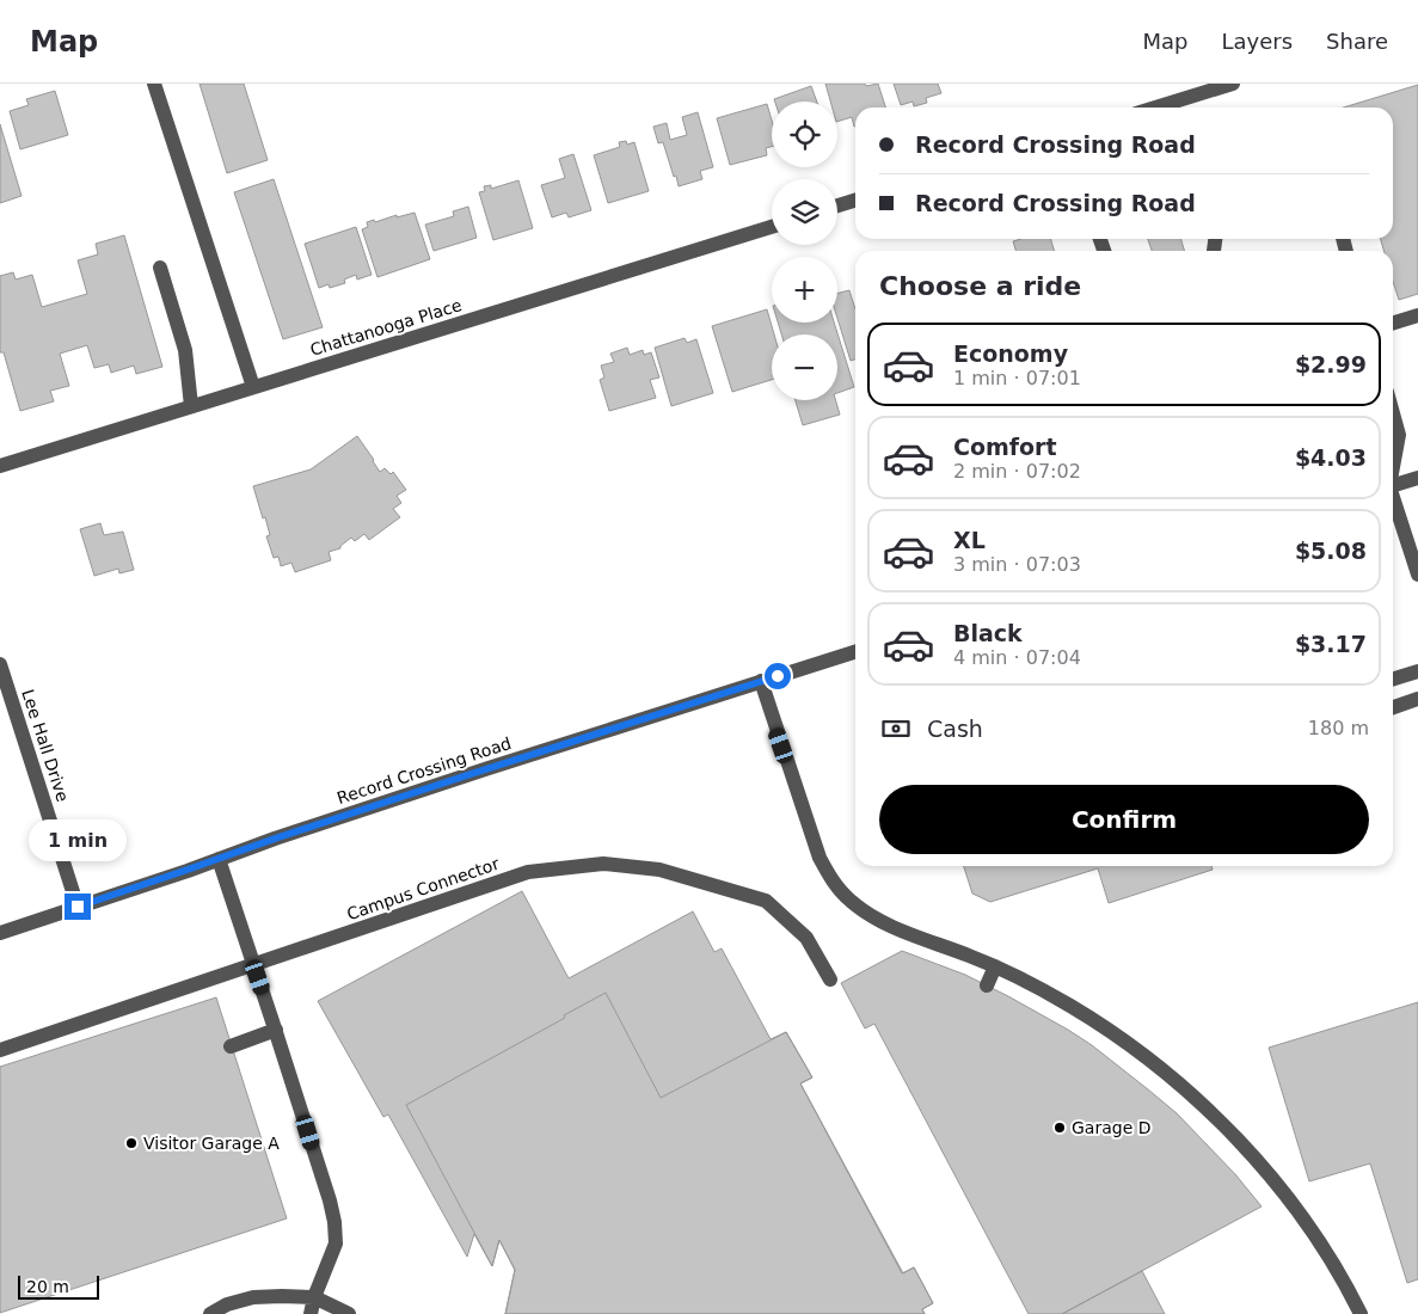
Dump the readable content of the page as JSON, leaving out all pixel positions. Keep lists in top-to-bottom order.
{
  "streets": {
    "street": [
      "Chattanooga Place",
      "Lee Hall Drive",
      "Record Crossing Road",
      "Campus Connector"
    ]
  },
  "crossings": [
    ["Lee Hall Drive", "Record Crossing Road"]
  ],
  "places": ["Garage D", "Visitor Garage A"],
  "scale_bar": "20 m",
  "page": {
    "header": "Map",
    "nav": ["Map", "Layers", "Share"],
    "map_buttons": ["+", "−"],
    "banner": ["Record Crossing Road", "Record Crossing Road"],
    "heading": "Choose a ride",
    "list": [
      {
        "name": "Economy",
        "note": "1 min · 07:01",
        "value": "$2.99"
      },
      {
        "name": "Comfort",
        "note": "2 min · 07:02",
        "value": "$4.03"
      },
      {
        "name": "XL",
        "note": "3 min · 07:03",
        "value": "$5.08"
      },
      {
        "name": "Black",
        "note": "4 min · 07:04",
        "value": "$3.17"
      }
    ],
    "pay": ["Cash", "180 m"],
    "buttons": "Confirm",
    "bubble": "1 min",
    "scale": "20 m"
  }
}
